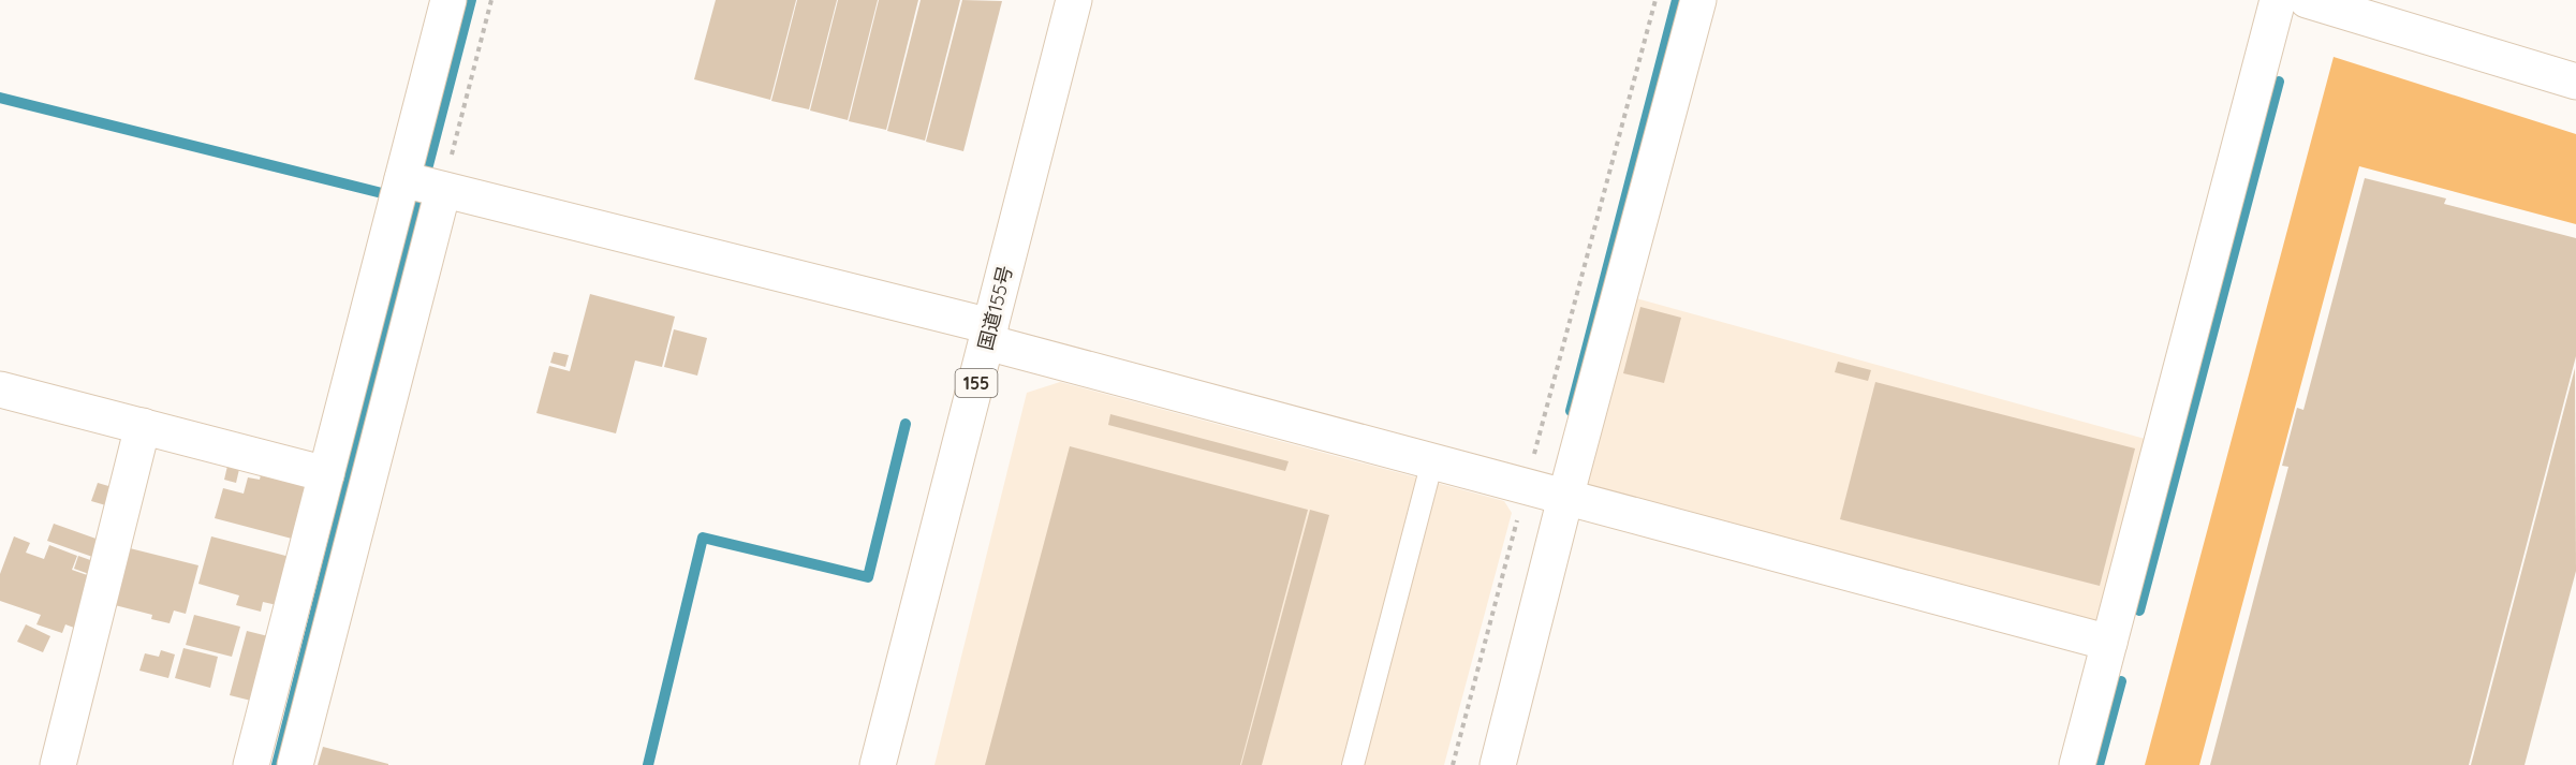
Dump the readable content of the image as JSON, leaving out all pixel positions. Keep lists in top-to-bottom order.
{
  "streets": {
    "main road": ["国道155号", "155"]
  }
}
